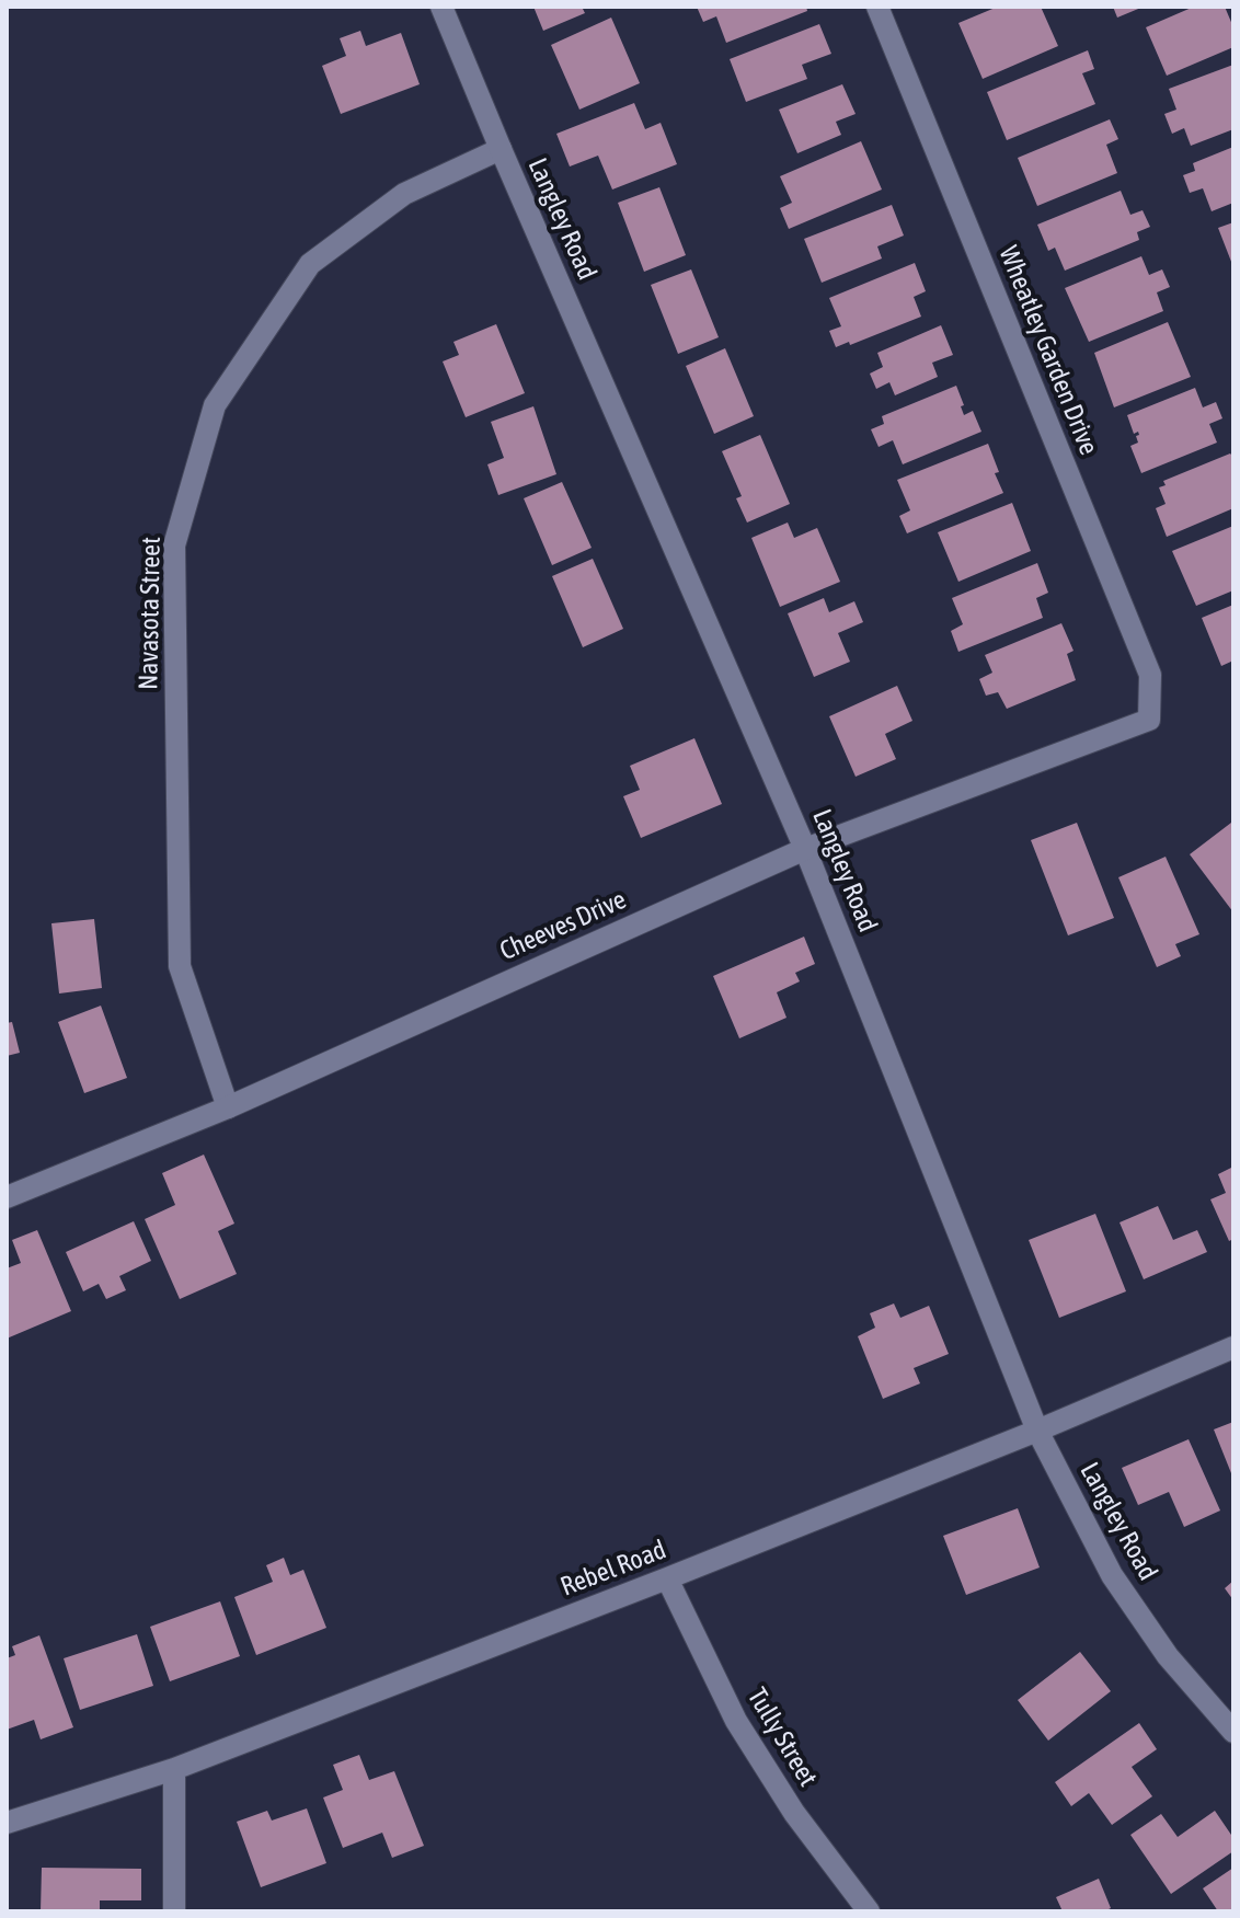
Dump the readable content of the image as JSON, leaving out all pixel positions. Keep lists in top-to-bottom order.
{
  "streets": {
    "street": [
      "Langley Road",
      "Wheatley Garden Drive",
      "Navasota Street",
      "Cheeves Drive",
      "Rebel Road",
      "Tully Street"
    ]
  },
  "crossings": [
    ["Langley Road", "Navasota Street"],
    ["Langley Road", "Cheeves Drive"],
    ["Langley Road", "Rebel Road"],
    ["Wheatley Garden Drive", "Cheeves Drive"],
    ["Navasota Street", "Cheeves Drive"],
    ["Rebel Road", "Tully Street"]
  ]
}
